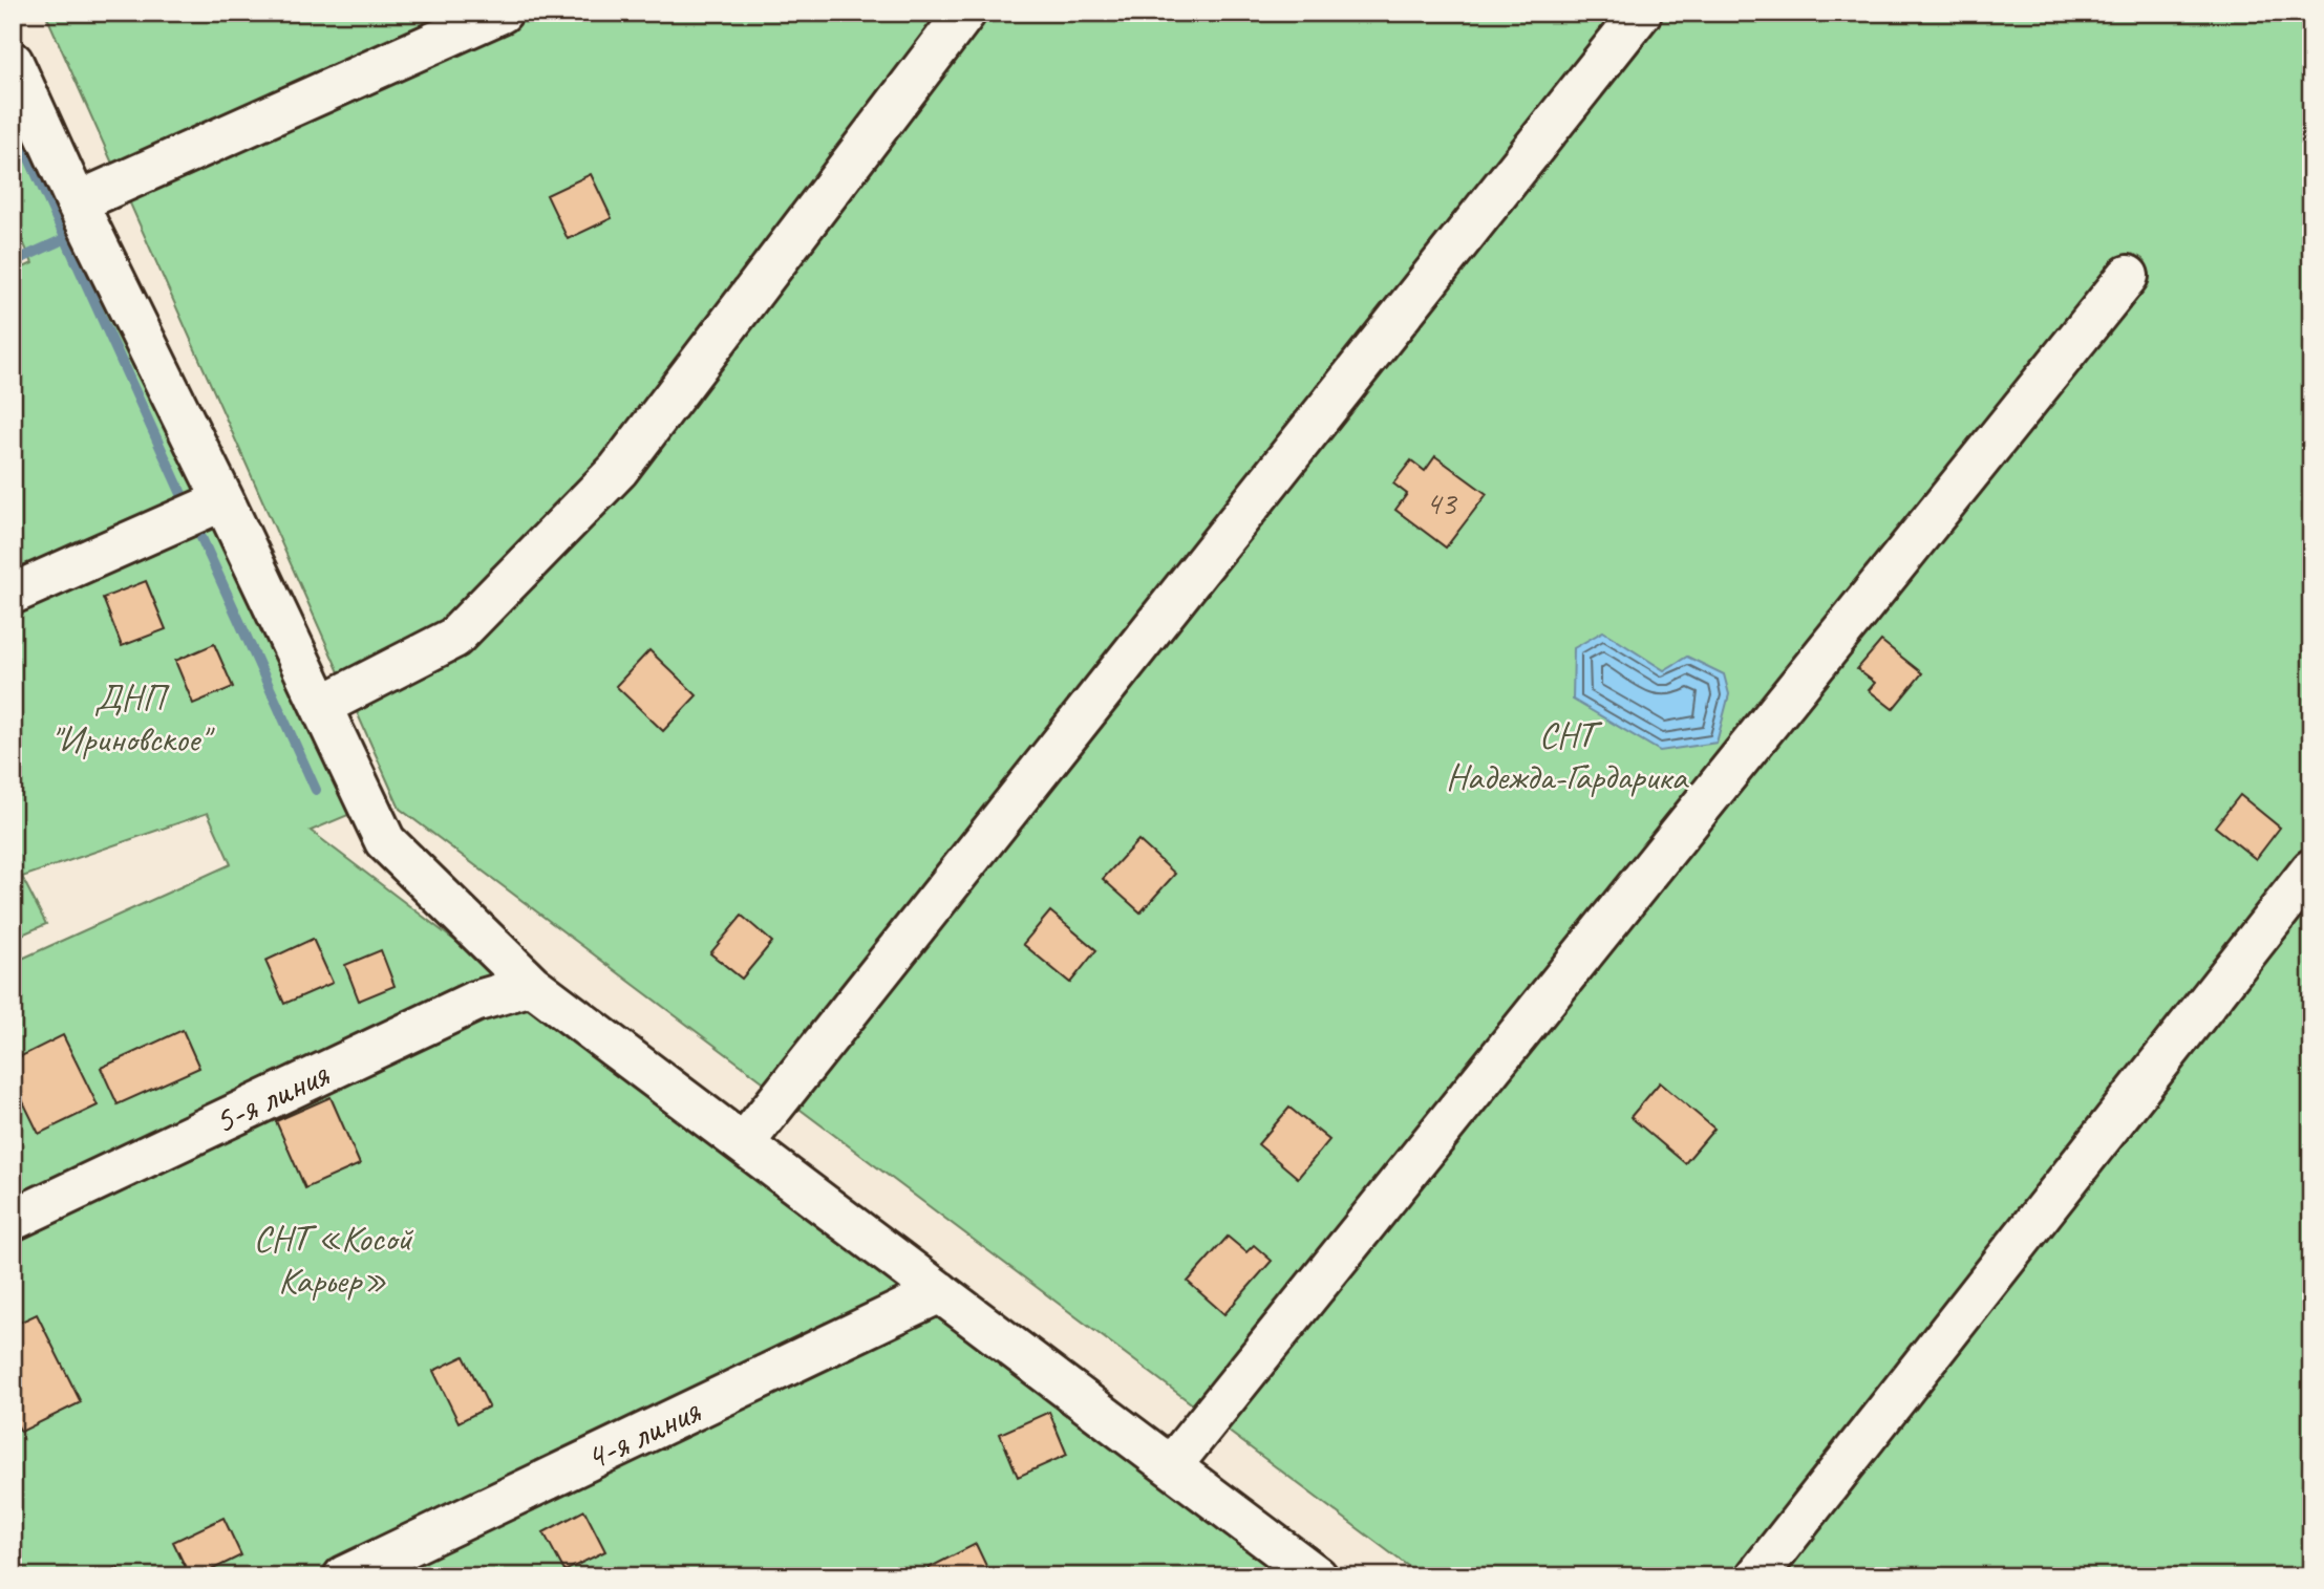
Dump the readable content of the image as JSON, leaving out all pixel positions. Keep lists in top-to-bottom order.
{
  "streets": {
    "street": ["5-я линия", "4-я линия"]
  },
  "parks": ["ДНП \"Ириновское\"", "СНТ Надежда-Гардарика", "СНТ «Косой Карьер»"],
  "house_numbers": ["43"]
}
